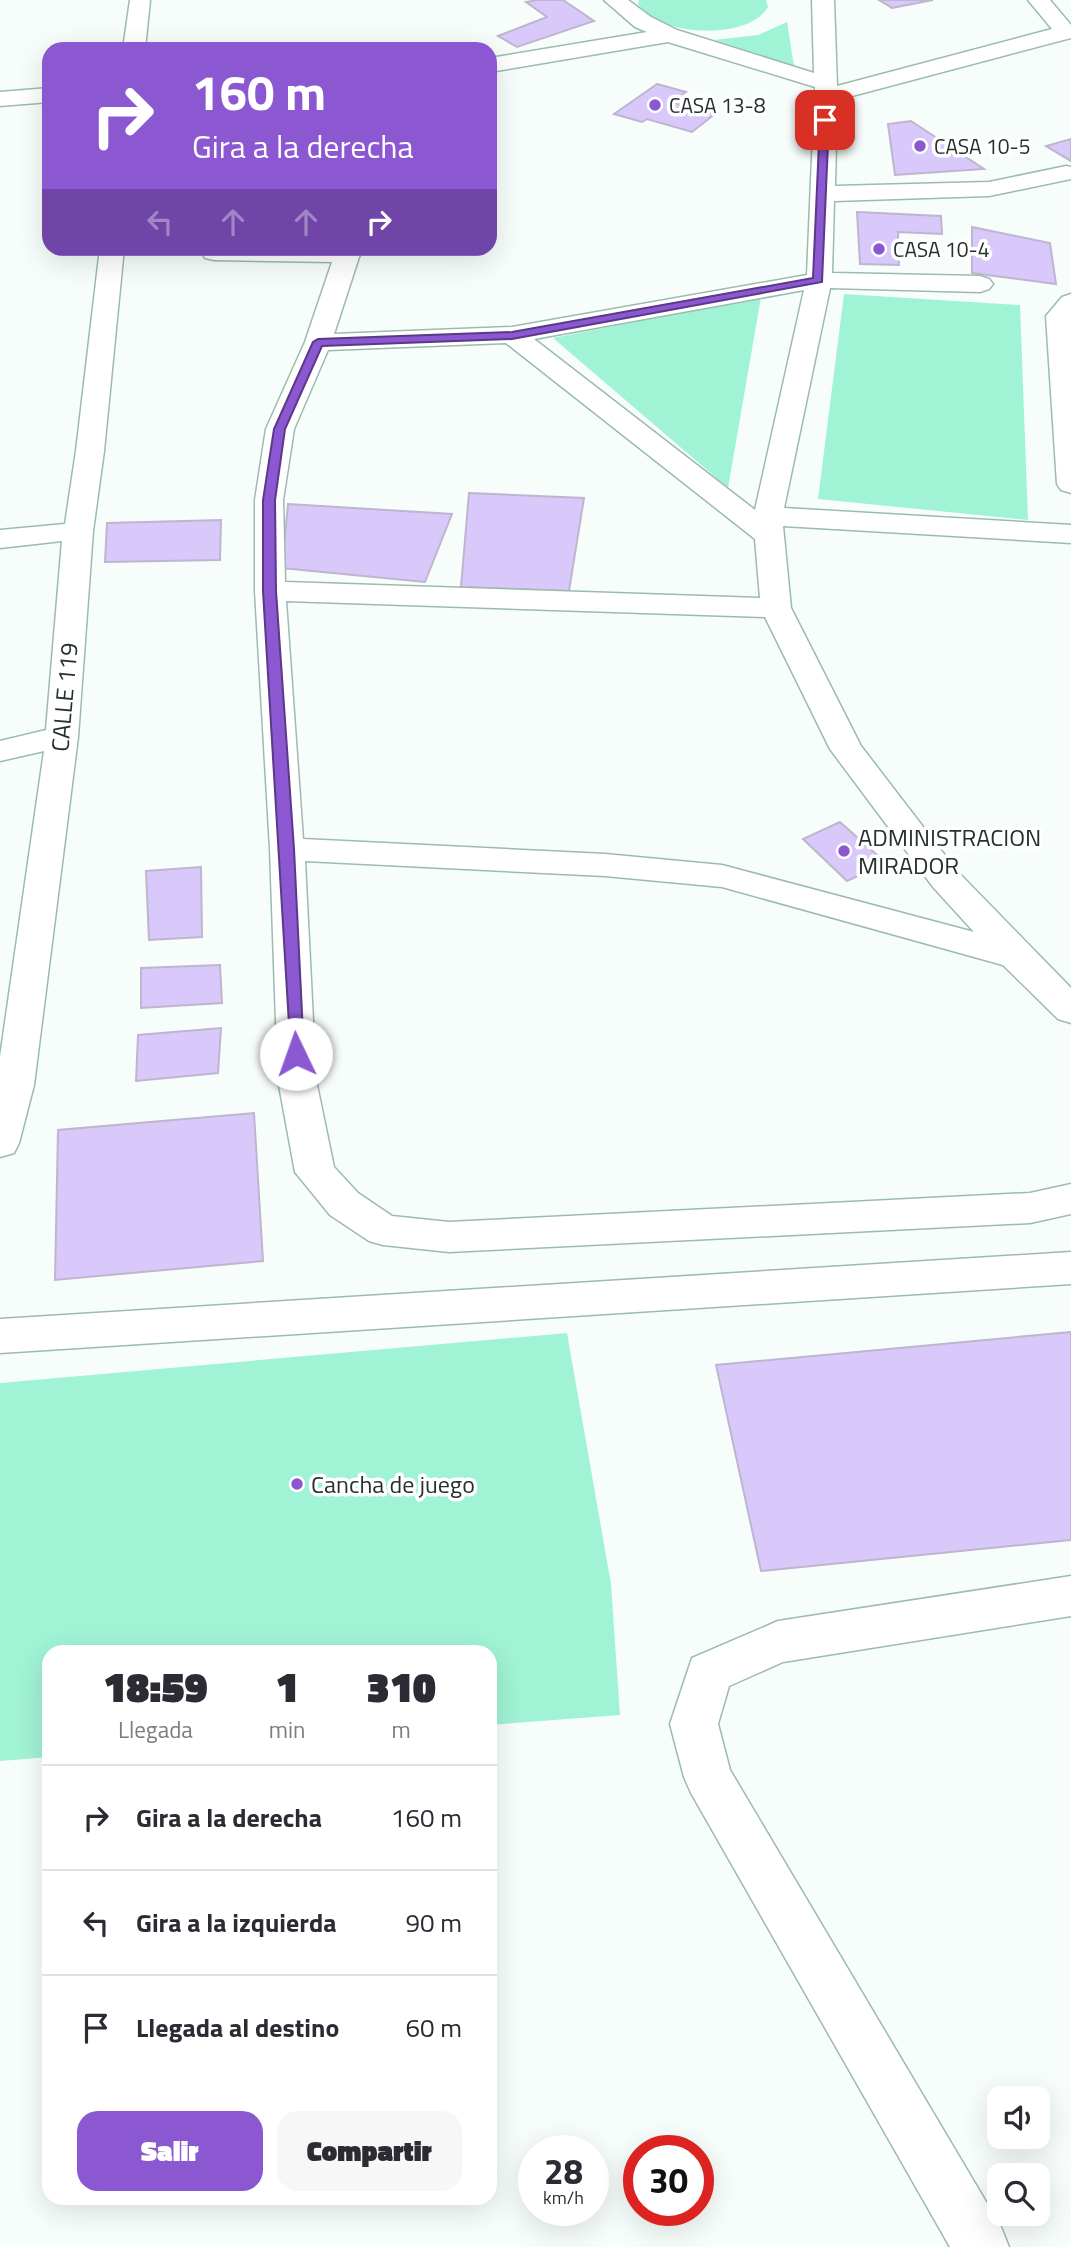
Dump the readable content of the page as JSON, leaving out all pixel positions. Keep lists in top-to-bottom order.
{
  "streets": {
    "street": ["CALLE 119"]
  },
  "places": [
    "CASA 13-8",
    "CASA 10-5",
    "CASA 10-4",
    "ADMINISTRACION MIRADOR",
    "Cancha de juego"
  ],
  "page": {
    "turn": ["160 m", "Gira a la derecha"],
    "eta": [
      "18:59",
      "Llegada",
      "1",
      "min",
      "310",
      "m"
    ],
    "list": [
      {
        "name": "Gira a la derecha",
        "value": "160 m"
      },
      {
        "name": "Gira a la izquierda",
        "value": "90 m"
      },
      {
        "name": "Llegada al destino",
        "value": "60 m"
      }
    ],
    "buttons": ["Salir", "Compartir"],
    "speed": "28 km/h",
    "limit": "30"
  }
}
